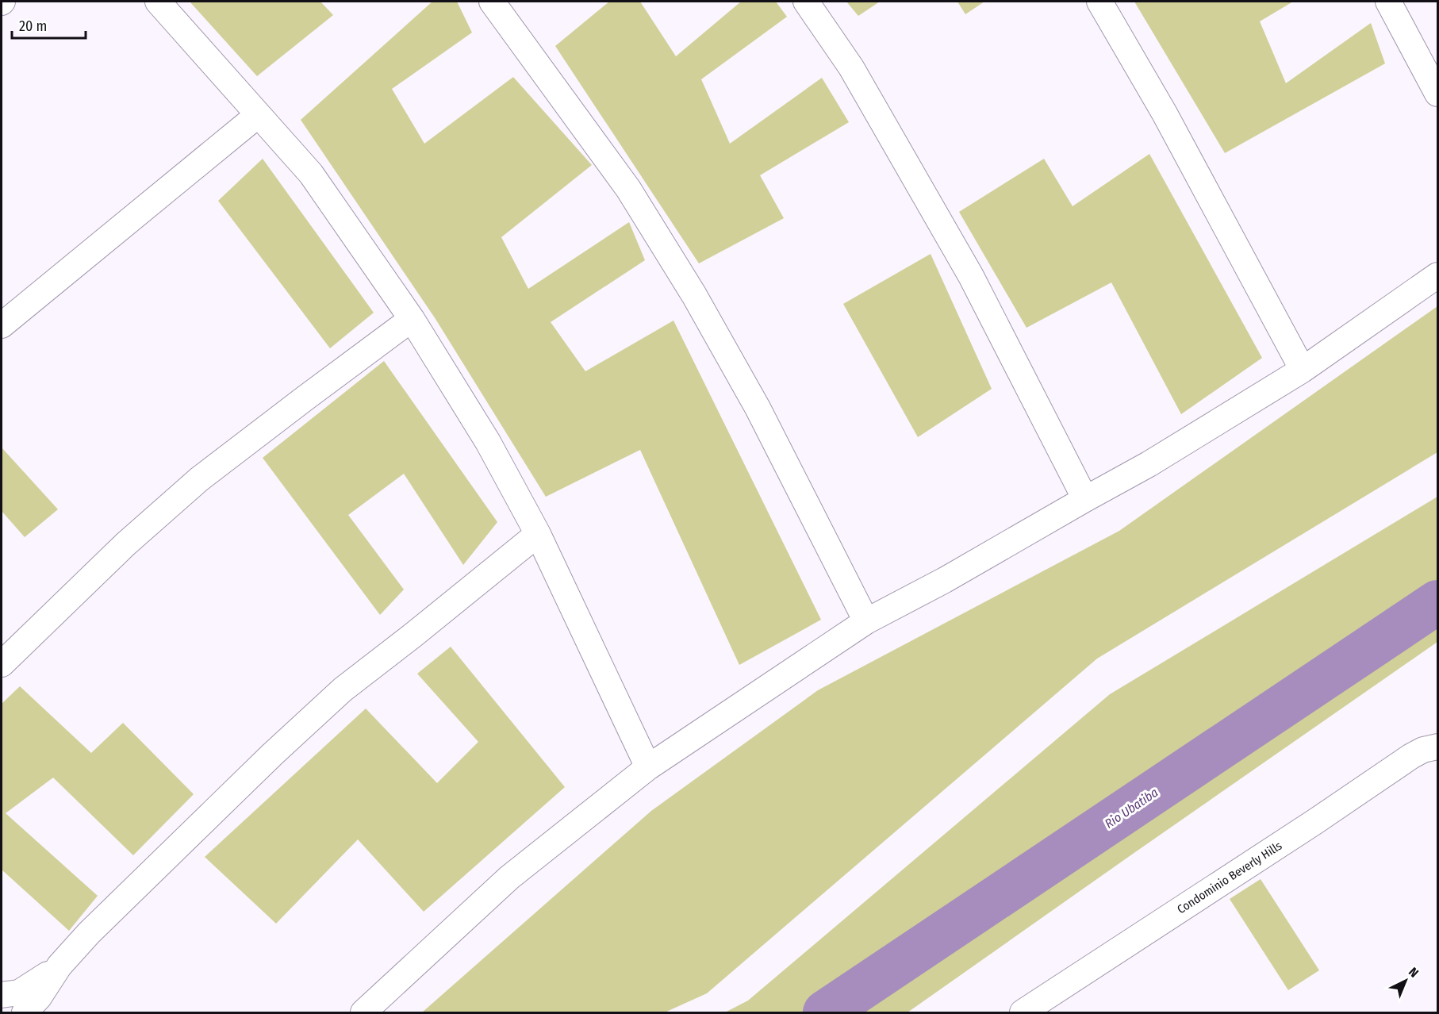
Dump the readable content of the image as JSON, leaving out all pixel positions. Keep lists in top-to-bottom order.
{
  "streets": {
    "street": ["Condominio Beverly Hills"]
  },
  "water": ["Rio Ubatiba"],
  "scale_bar": "20 m",
  "north": "top right"
}
